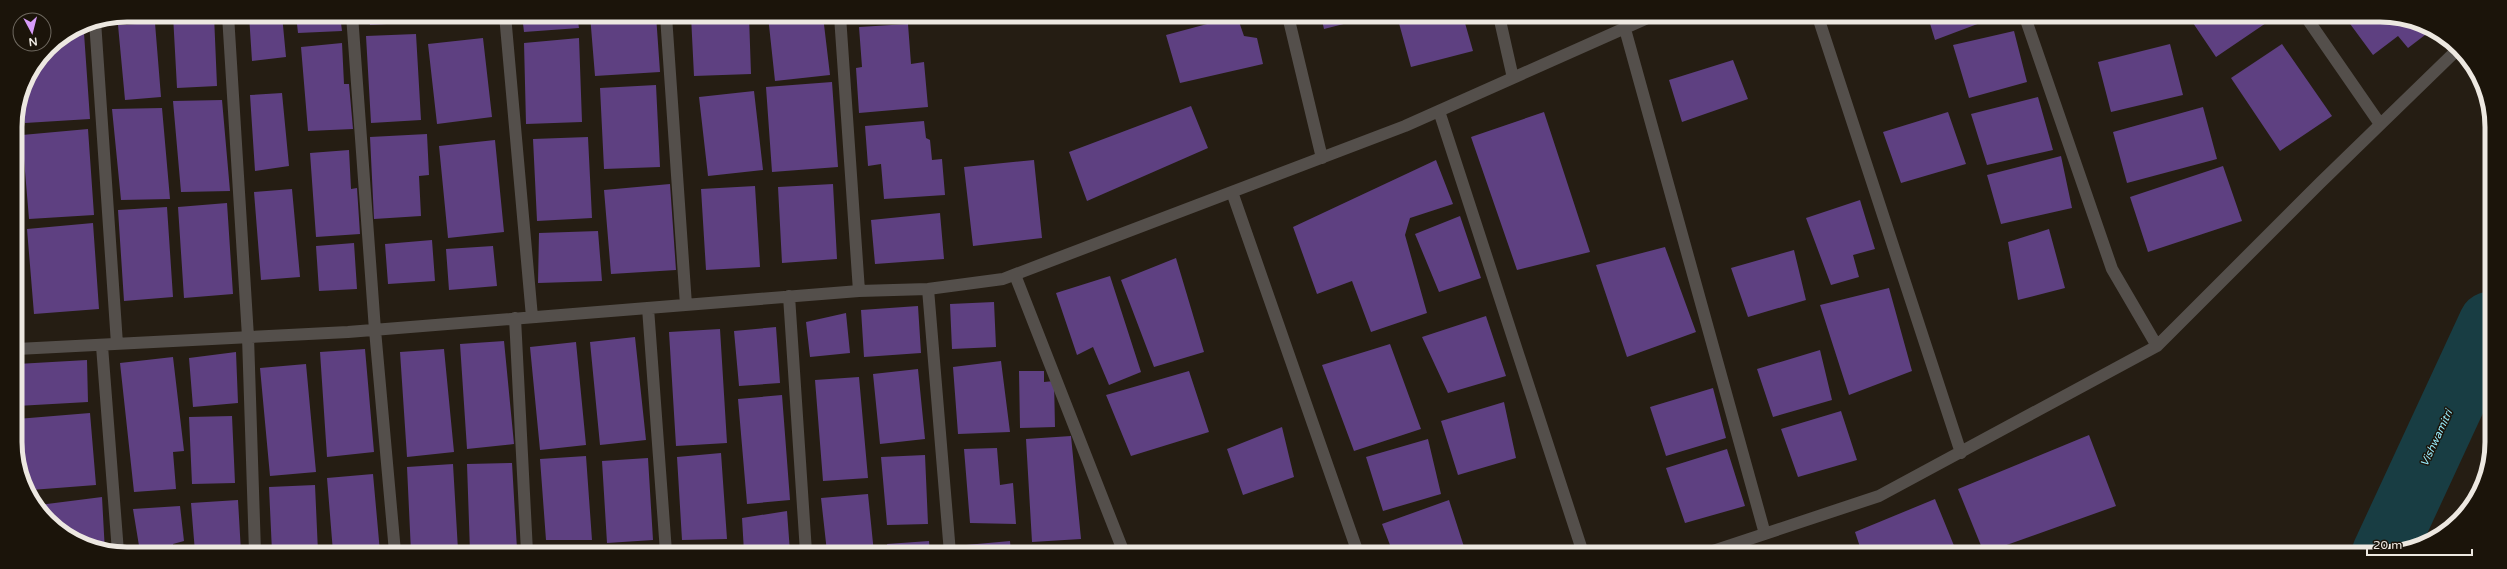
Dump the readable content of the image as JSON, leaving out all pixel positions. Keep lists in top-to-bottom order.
{
  "water": ["Vishwamitri"],
  "scale_bar": "20 m",
  "north": "bottom"
}
